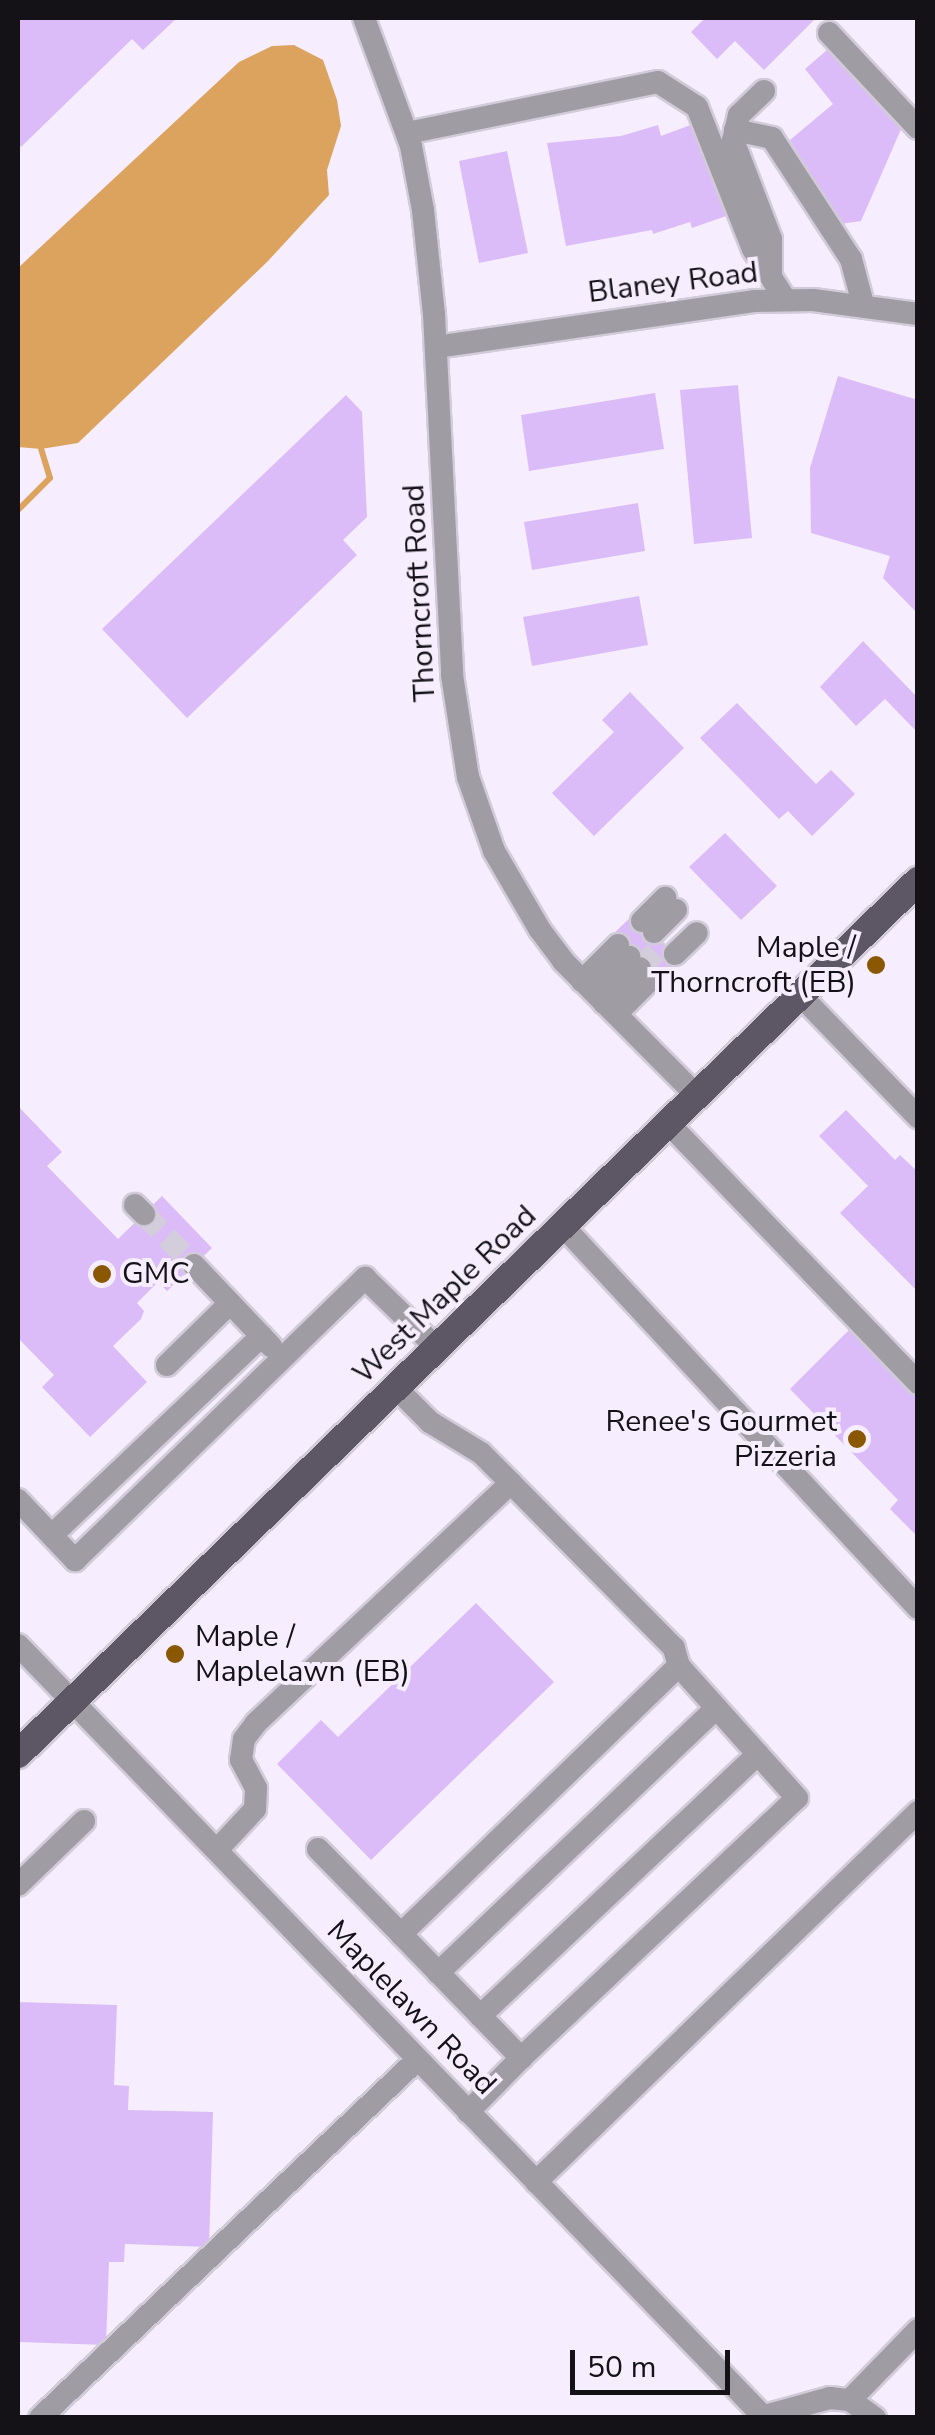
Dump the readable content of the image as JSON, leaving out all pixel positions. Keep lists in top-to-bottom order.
{
  "streets": {
    "main road": ["West Maple Road"],
    "street": ["Blaney Road", "Thorncroft Road", "Maplelawn Road"]
  },
  "crossings": [
    ["Blaney Road", "Thorncroft Road"],
    ["Thorncroft Road", "West Maple Road"],
    ["West Maple Road", "Maplelawn Road"]
  ],
  "places": [
    "Maple / Thorncroft (EB)",
    "GMC",
    "Renee's Gourmet Pizzeria",
    "Maple / Maplelawn (EB)"
  ],
  "scale_bar": "50 m"
}
